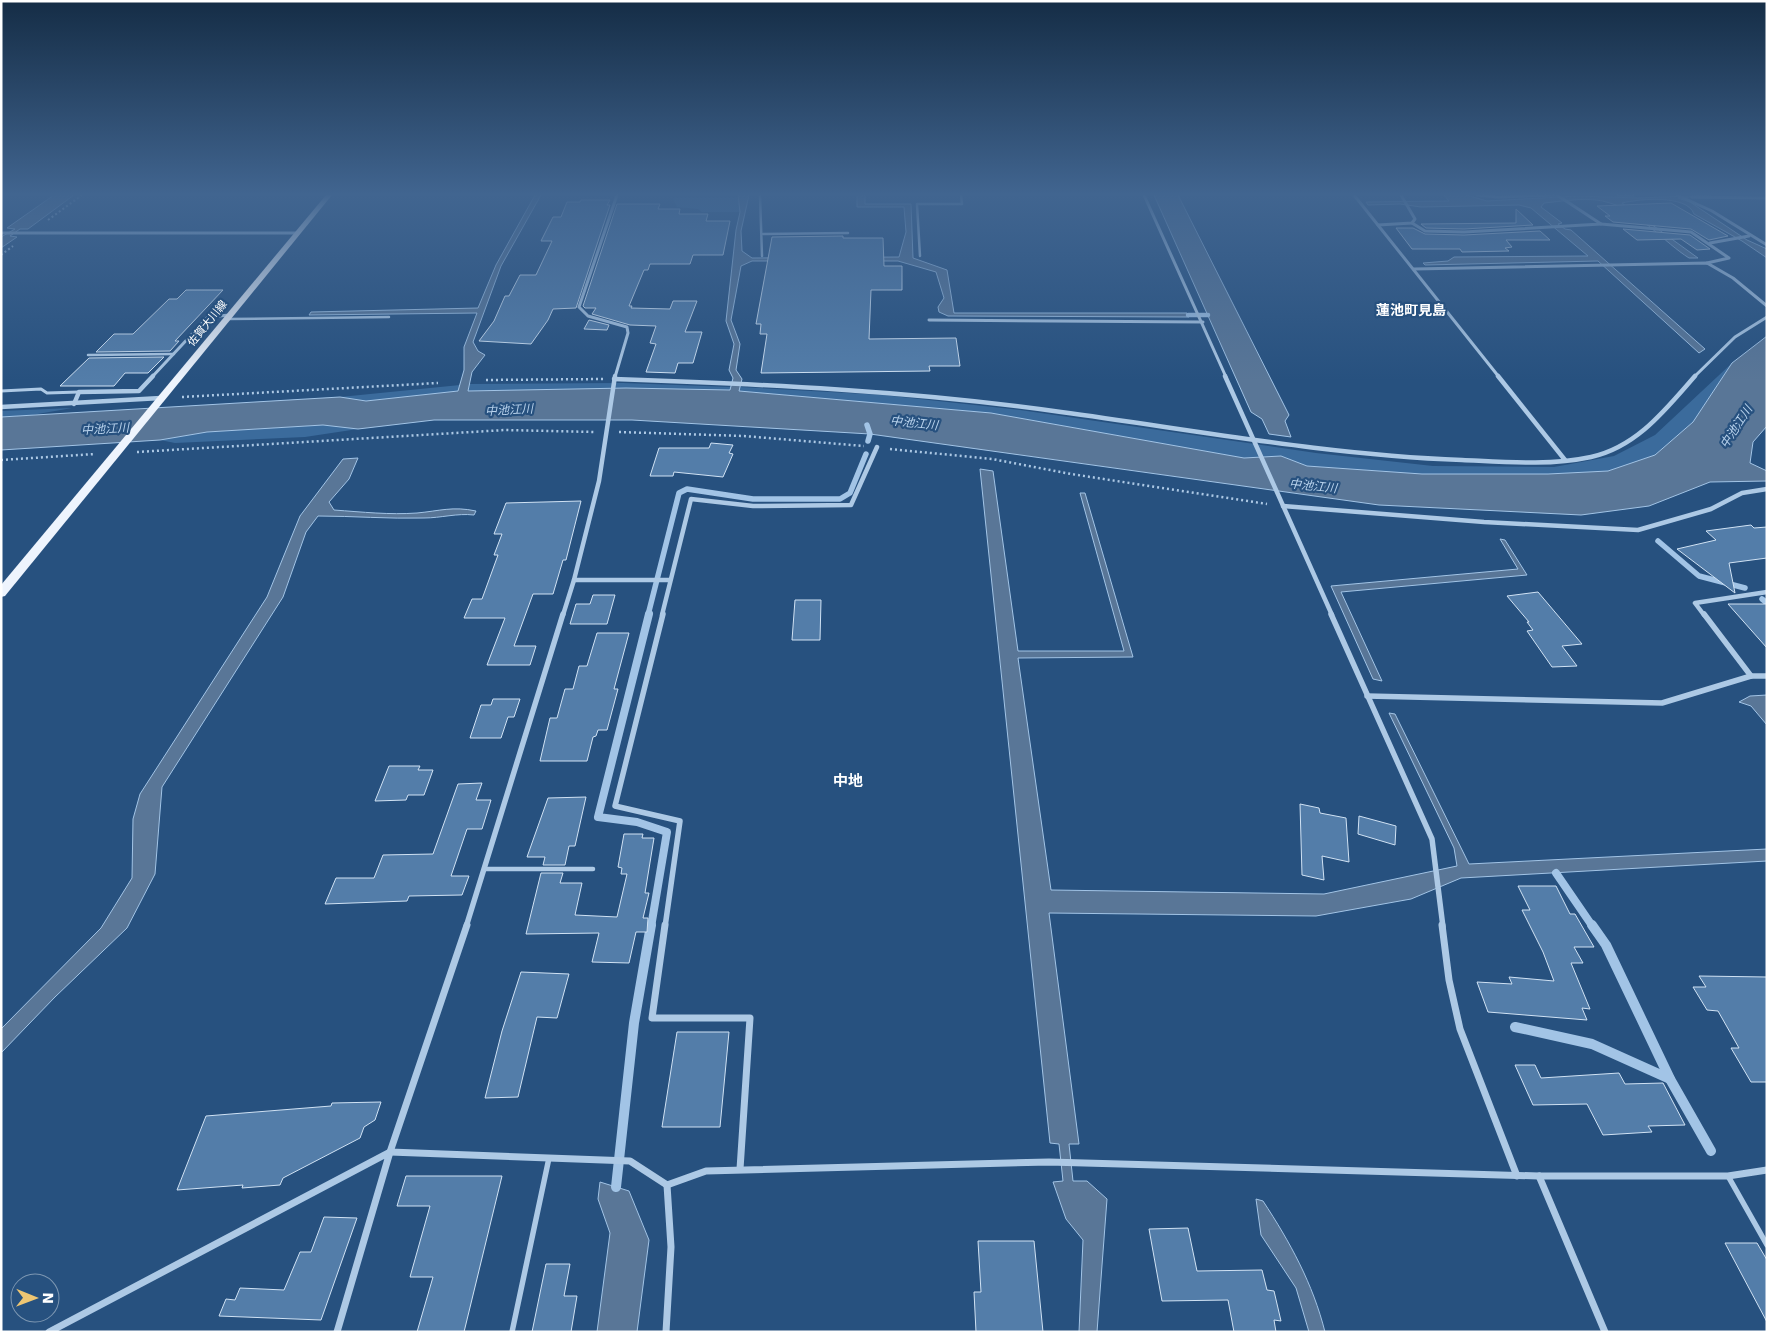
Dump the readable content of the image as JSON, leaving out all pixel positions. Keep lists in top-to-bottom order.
{
  "streets": {
    "main road": ["佐賀大川線"]
  },
  "districts": ["蓮池町見島", "中地"],
  "water": ["中池江川"],
  "north": "right"
}
